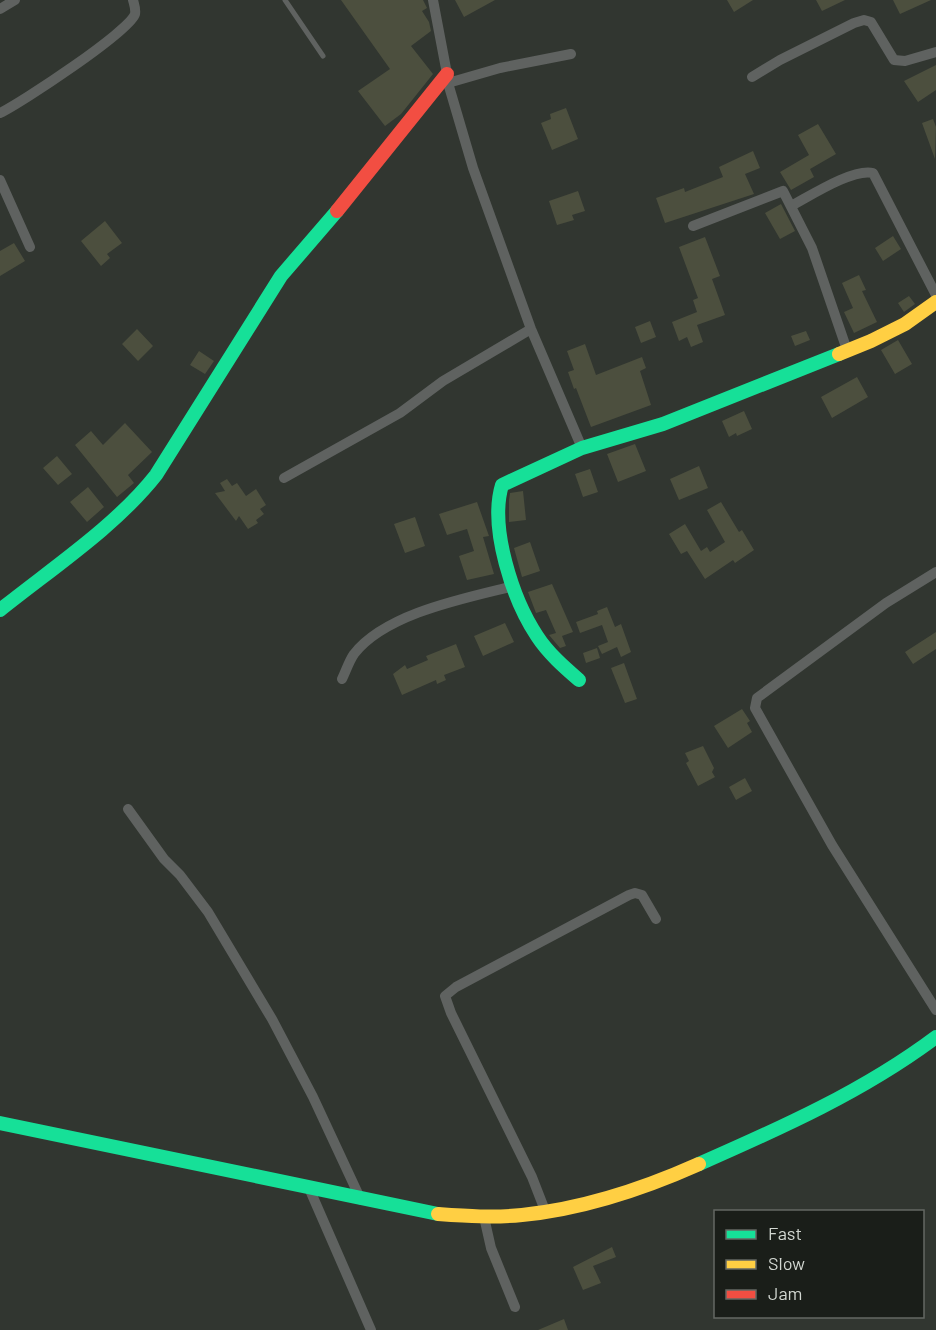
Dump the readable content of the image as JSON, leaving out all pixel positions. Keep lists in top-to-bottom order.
{
  "legend": ["Fast", "Slow", "Jam"]
}
